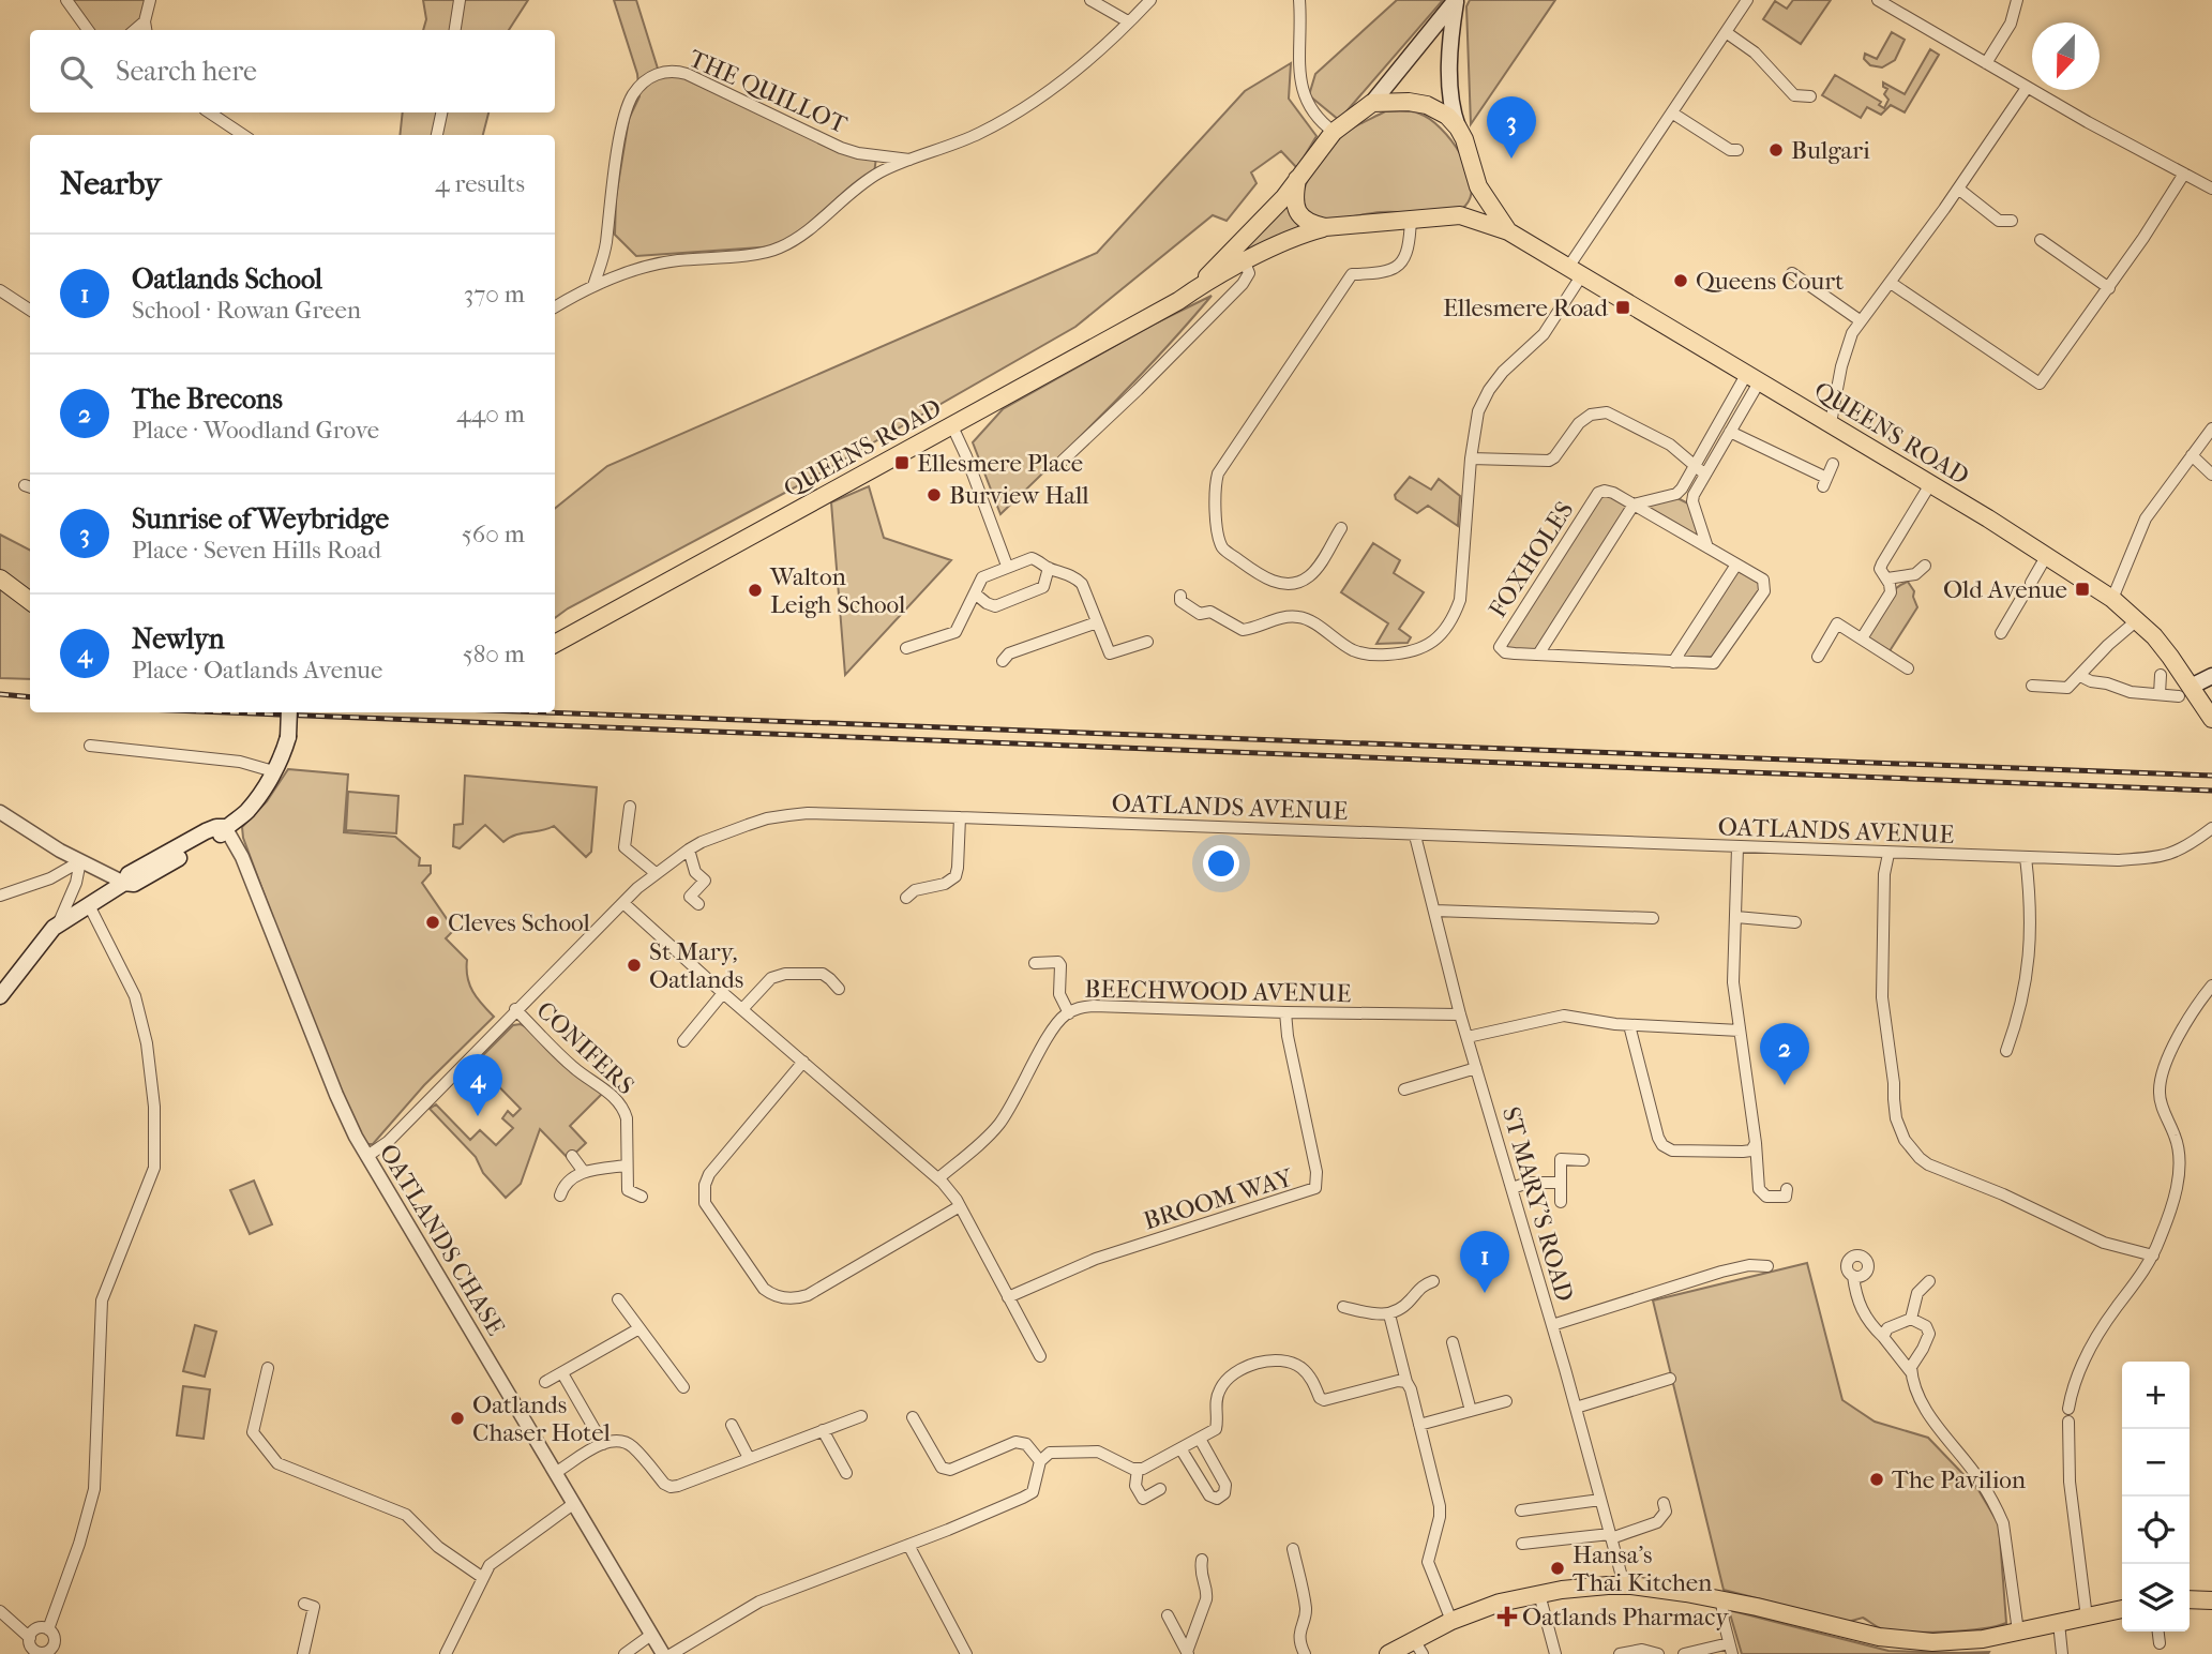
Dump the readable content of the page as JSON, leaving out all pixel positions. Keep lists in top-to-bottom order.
{
  "streets": {
    "main road": ["QUEENS ROAD"],
    "street": [
      "THE QUILLOT",
      "FOXHOLES",
      "OATLANDS AVENUE",
      "BEECHWOOD AVENUE",
      "CONIFERS",
      "BROOM WAY",
      "ST MARY'S ROAD",
      "OATLANDS CHASE"
    ]
  },
  "crossings": [
    ["OATLANDS AVENUE", "CONIFERS"],
    ["OATLANDS AVENUE", "ST MARY'S ROAD"],
    ["OATLANDS AVENUE", "OATLANDS CHASE"],
    ["BEECHWOOD AVENUE", "BROOM WAY"],
    ["BEECHWOOD AVENUE", "ST MARY'S ROAD"]
  ],
  "places": {
    "other": [
      "Bulgari",
      "Queens Court",
      "Burview Hall",
      "Walton Leigh School",
      "Cleves School",
      "St Mary, Oatlands",
      "Oatlands Chaser Hotel",
      "The Pavilion",
      "Hansa's Thai Kitchen"
    ],
    "transit": ["Ellesmere Road", "Ellesmere Place", "Old Avenue"],
    "health": ["Oatlands Pharmacy"]
  },
  "north": "bottom",
  "page": {
    "search": "Search here",
    "pins": [
      "3",
      "2",
      "4",
      "1"
    ],
    "heading": ["Nearby", "4 results"],
    "list": [
      {
        "mark": "1",
        "name": "Oatlands School",
        "note": "School · Rowan Green",
        "value": "370 m"
      },
      {
        "mark": "2",
        "name": "The Brecons",
        "note": "Place · Woodland Grove",
        "value": "440 m"
      },
      {
        "mark": "3",
        "name": "Sunrise of Weybridge",
        "note": "Place · Seven Hills Road",
        "value": "560 m"
      },
      {
        "mark": "4",
        "name": "Newlyn",
        "note": "Place · Oatlands Avenue",
        "value": "580 m"
      }
    ],
    "map_buttons": ["+", "−"]
  }
}
